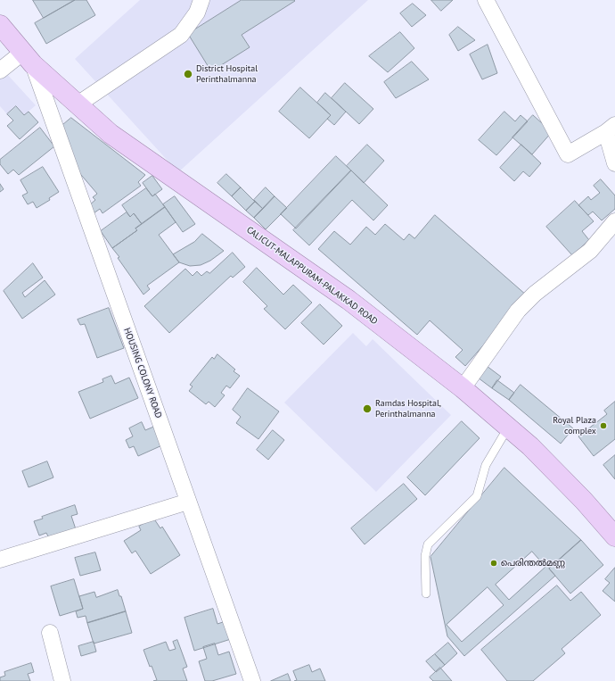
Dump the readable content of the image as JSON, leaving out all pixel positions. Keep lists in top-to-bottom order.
{
  "streets": {
    "highway": ["CALICUT-MALAPPURAM-PALAKKAD ROAD"],
    "street": ["HOUSING COLONY ROAD"]
  },
  "crossings": [
    ["CALICUT-MALAPPURAM-PALAKKAD ROAD", "HOUSING COLONY ROAD"]
  ],
  "places": [
    "District Hospital Perinthalmanna",
    "Ramdas Hospital, Perinthalmanna",
    "Royal Plaza complex",
    "പെരിന്തൽമണ്ണ"
  ]
}
